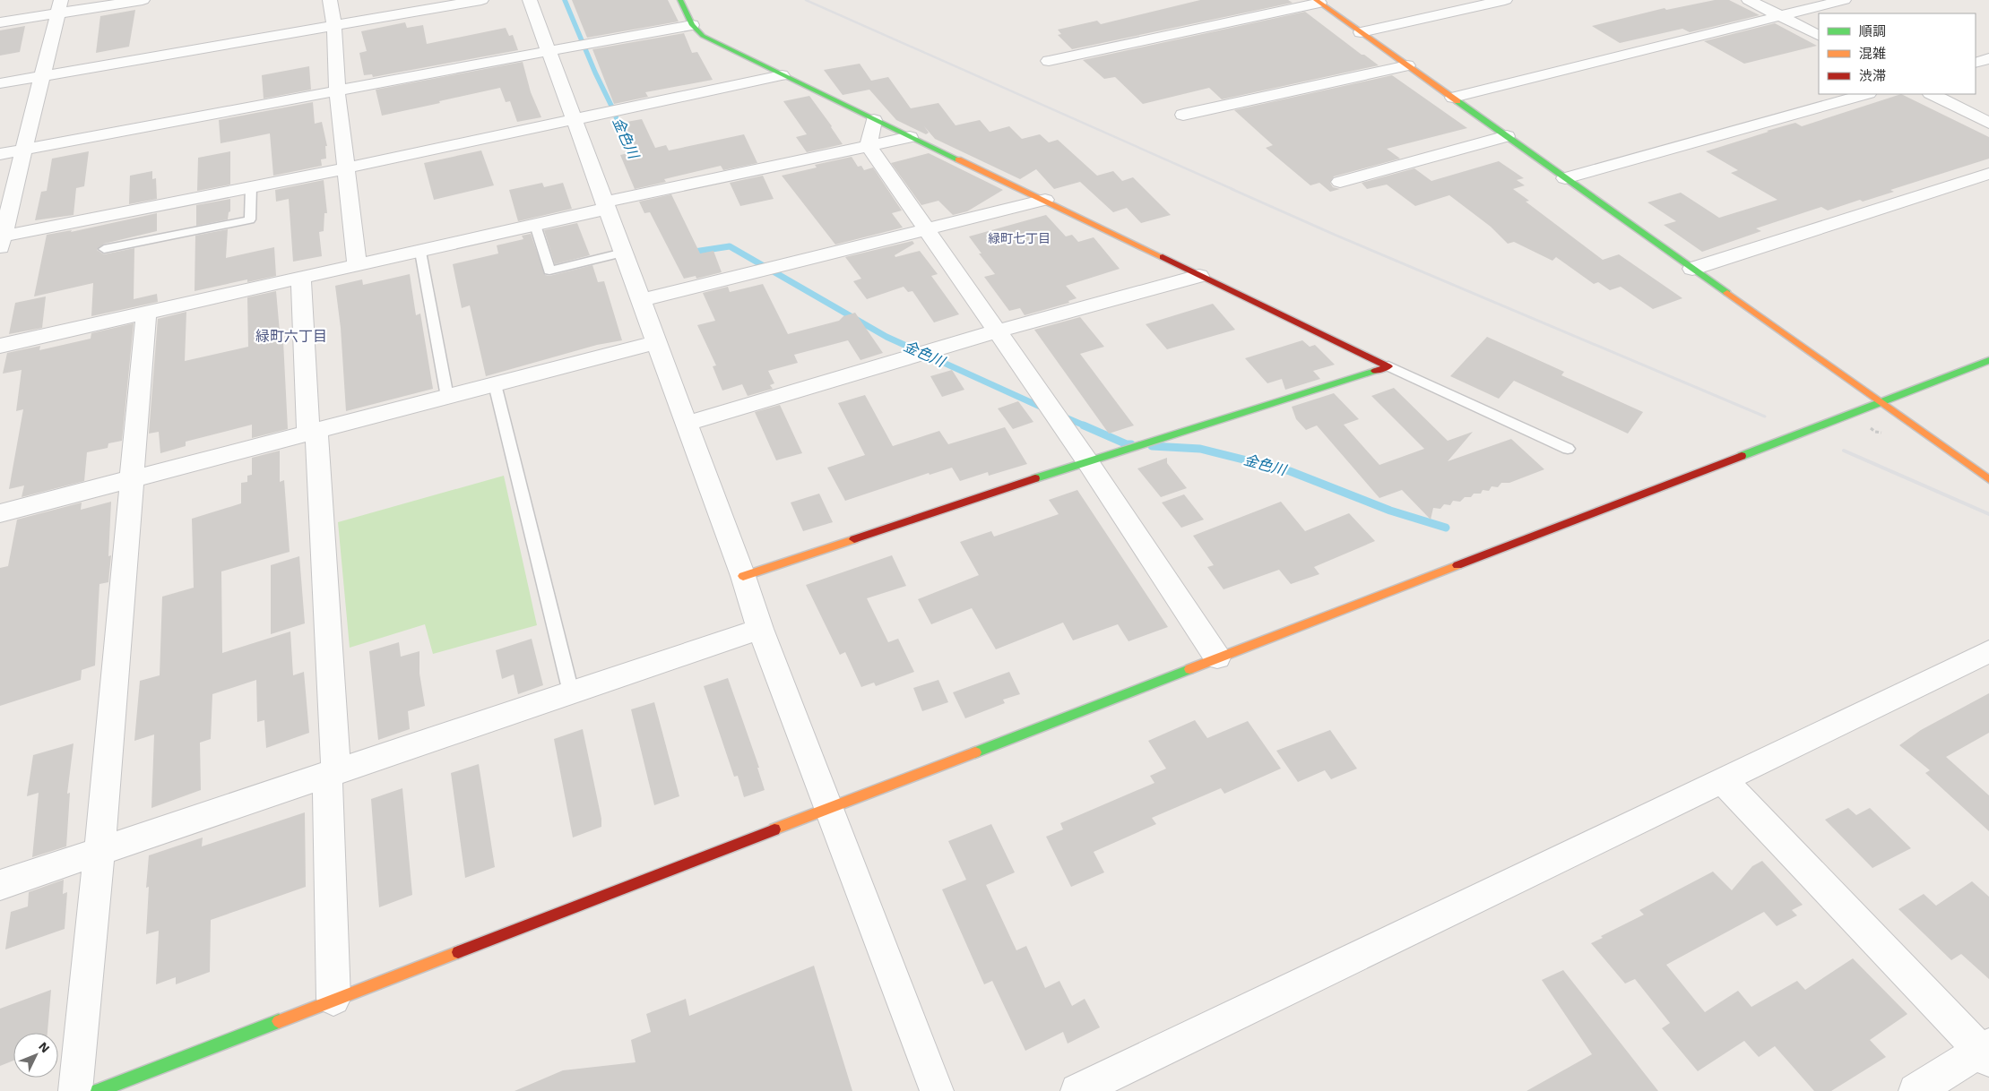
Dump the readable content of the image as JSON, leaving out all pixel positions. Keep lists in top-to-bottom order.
{
  "districts": ["緑町七丁目", "緑町六丁目"],
  "water": ["金色川"],
  "legend": ["順調", "混雑", "渋滞"],
  "north": "top right"
}
